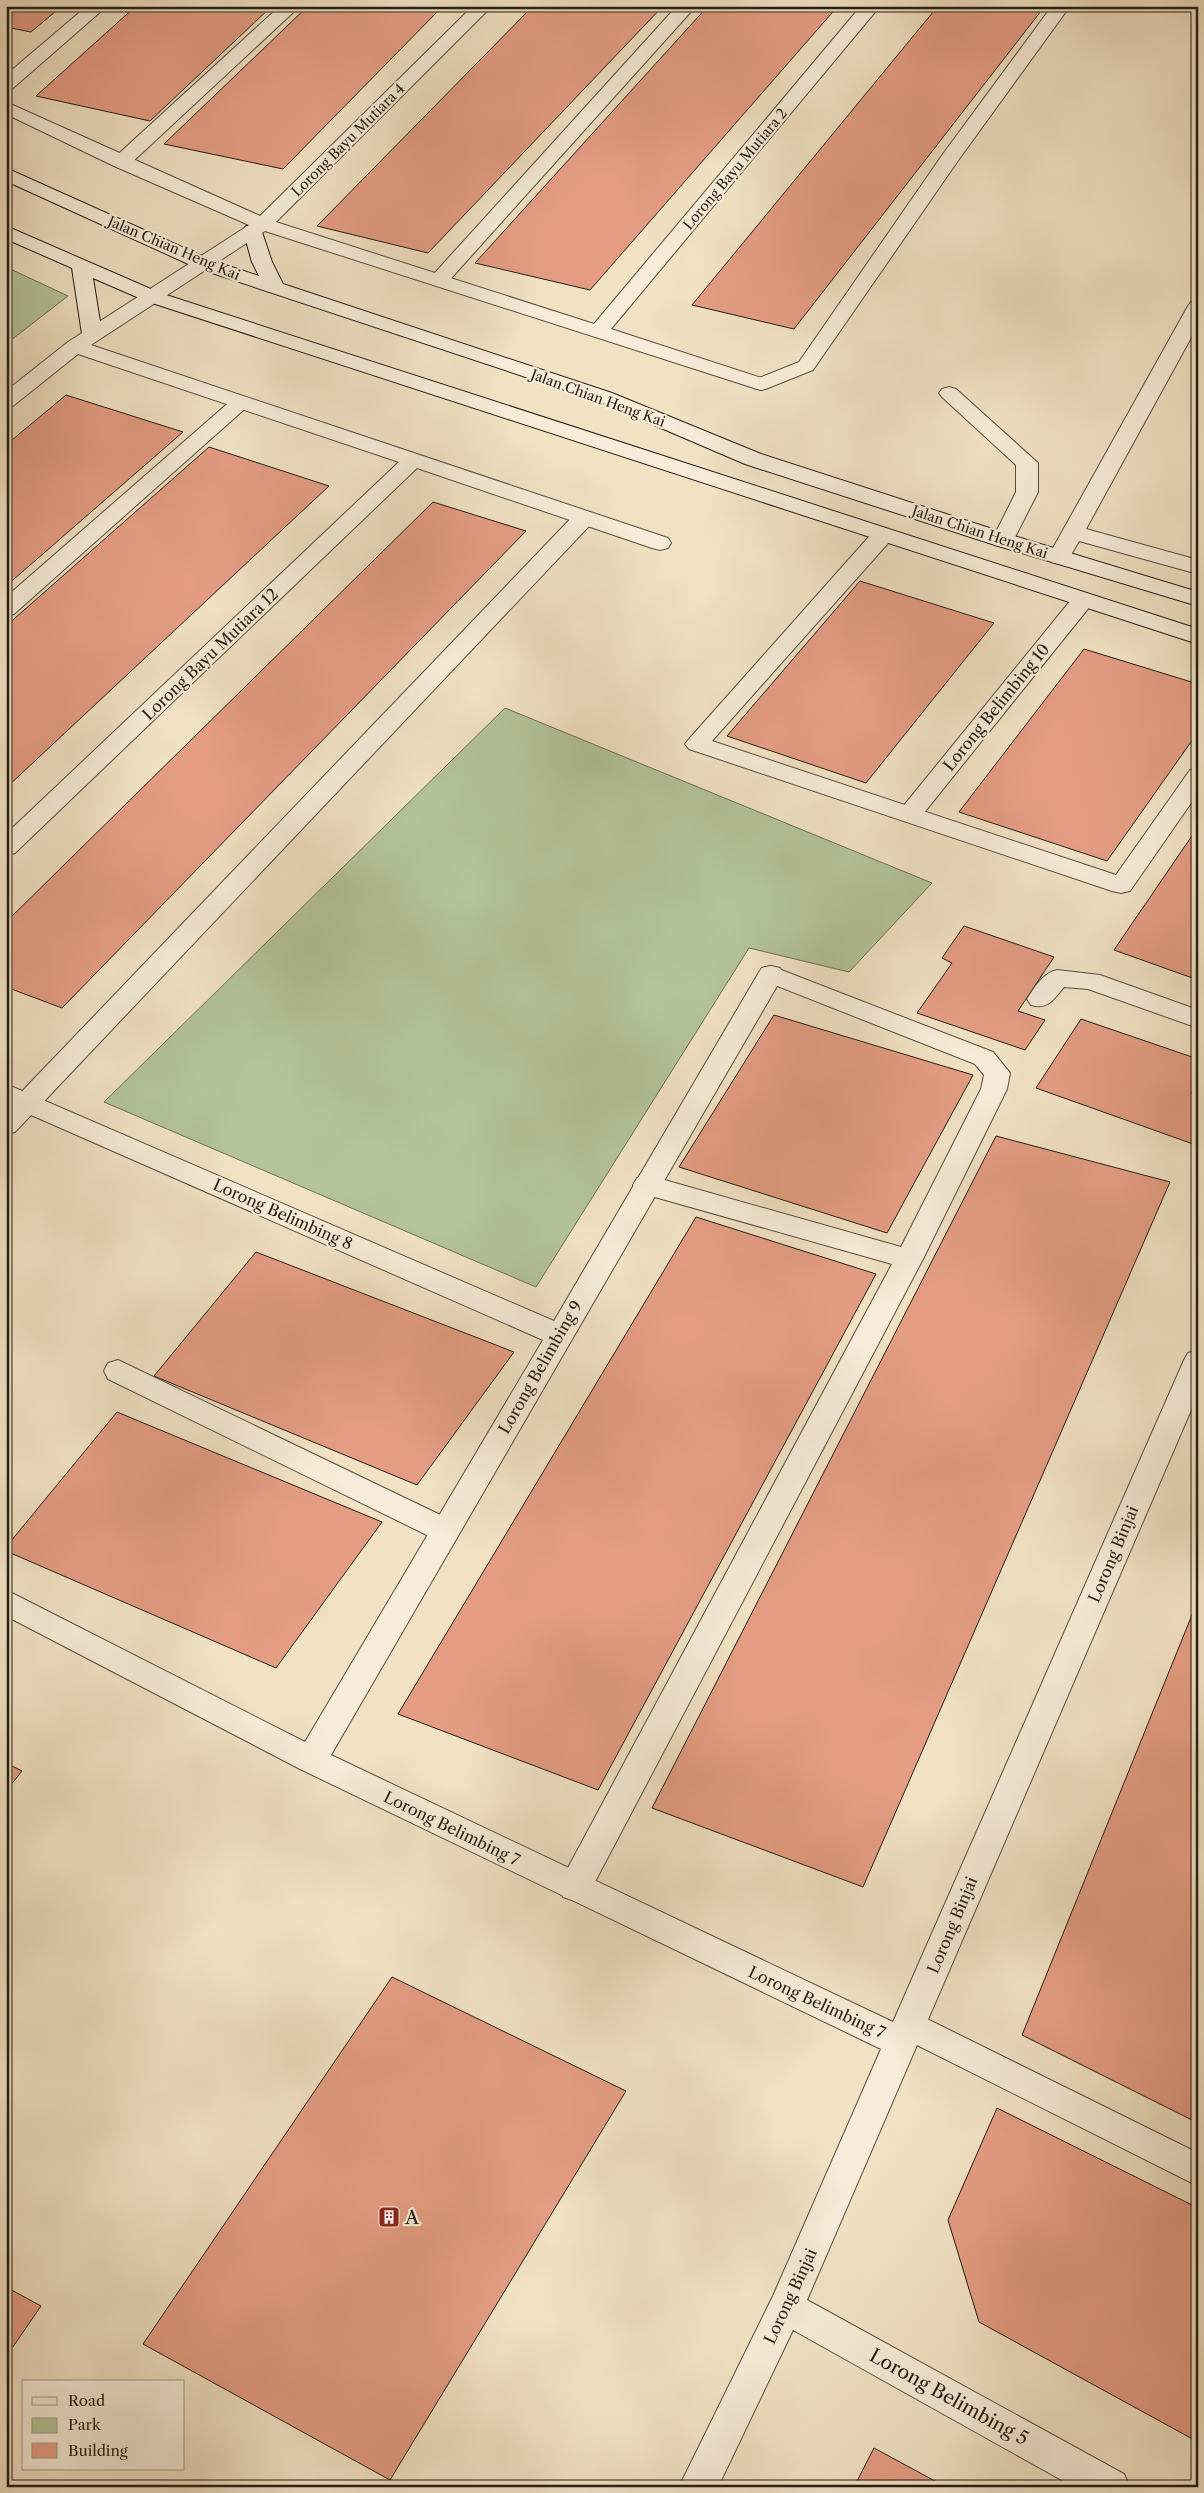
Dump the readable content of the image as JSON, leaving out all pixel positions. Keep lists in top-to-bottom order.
{
  "streets": {
    "street": [
      "Lorong Bayu Mutiara 4",
      "Lorong Bayu Mutiara 2",
      "Jalan Chian Heng Kai",
      "Lorong Bayu Mutiara 12",
      "Lorong Belimbing 10",
      "Lorong Belimbing 8",
      "Lorong Belimbing 9",
      "Lorong Binjai",
      "Lorong Belimbing 7",
      "Lorong Belimbing 5"
    ]
  },
  "crossings": [
    ["Lorong Bayu Mutiara 4", "Jalan Chian Heng Kai"],
    ["Lorong Belimbing 8", "Lorong Belimbing 9"],
    ["Lorong Belimbing 9", "Lorong Belimbing 7"],
    ["Lorong Binjai", "Lorong Belimbing 7"],
    ["Lorong Binjai", "Lorong Belimbing 5"]
  ],
  "places": {
    "building": ["A"]
  },
  "legend": ["Road", "Park", "Building"]
}
